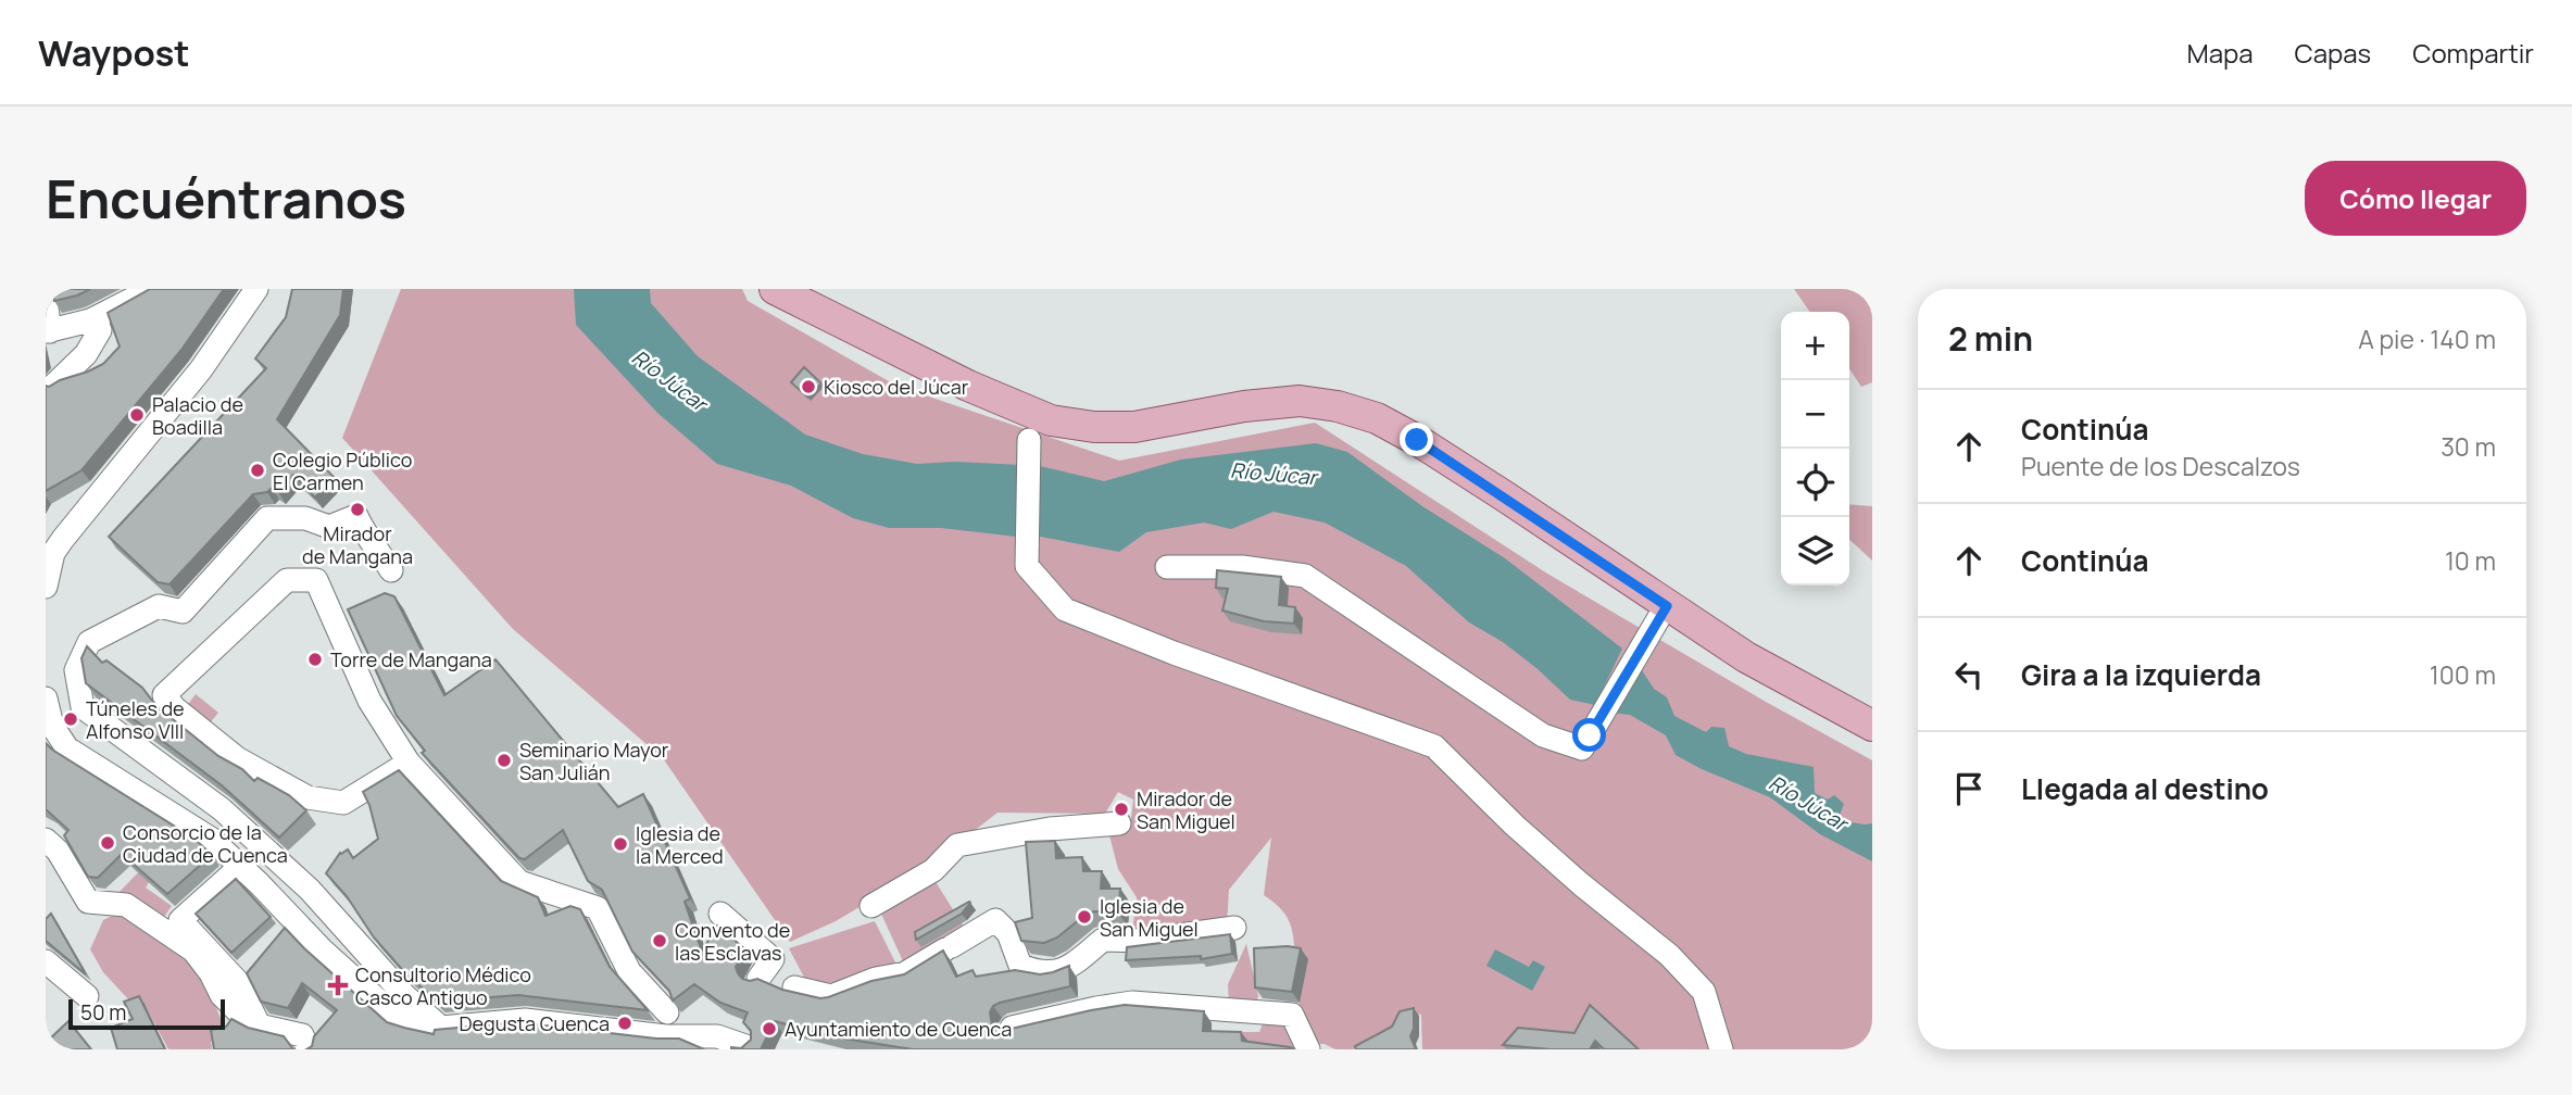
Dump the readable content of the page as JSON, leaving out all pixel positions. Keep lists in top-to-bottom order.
{
  "water": ["Río Júcar"],
  "places": {
    "other": [
      "Kiosco del Júcar",
      "Palacio de Boadilla",
      "Colegio Público El Carmen",
      "Mirador de Mangana",
      "Torre de Mangana",
      "Túneles de Alfonso VIII",
      "Seminario Mayor San Julián",
      "Mirador de San Miguel",
      "Consorcio de la Ciudad de Cuenca",
      "Iglesia de la Merced",
      "Iglesia de San Miguel",
      "Convento de las Esclavas",
      "Degusta Cuenca",
      "Ayuntamiento de Cuenca"
    ],
    "health": ["Consultorio Médico Casco Antiguo"]
  },
  "scale_bar": "50 m",
  "page": {
    "header": "Waypost",
    "nav": ["Mapa", "Capas", "Compartir"],
    "buttons": "Cómo llegar",
    "title": "Encuéntranos",
    "heading": ["2 min", "A pie · 140 m"],
    "map_buttons": ["+", "−"],
    "list": [
      ["Continúa", "Puente de los Descalzos", "30 m"],
      ["Continúa", "10 m"],
      ["Gira a la izquierda", "100 m"],
      "Llegada al destino"
    ],
    "scale": "50 m"
  }
}
